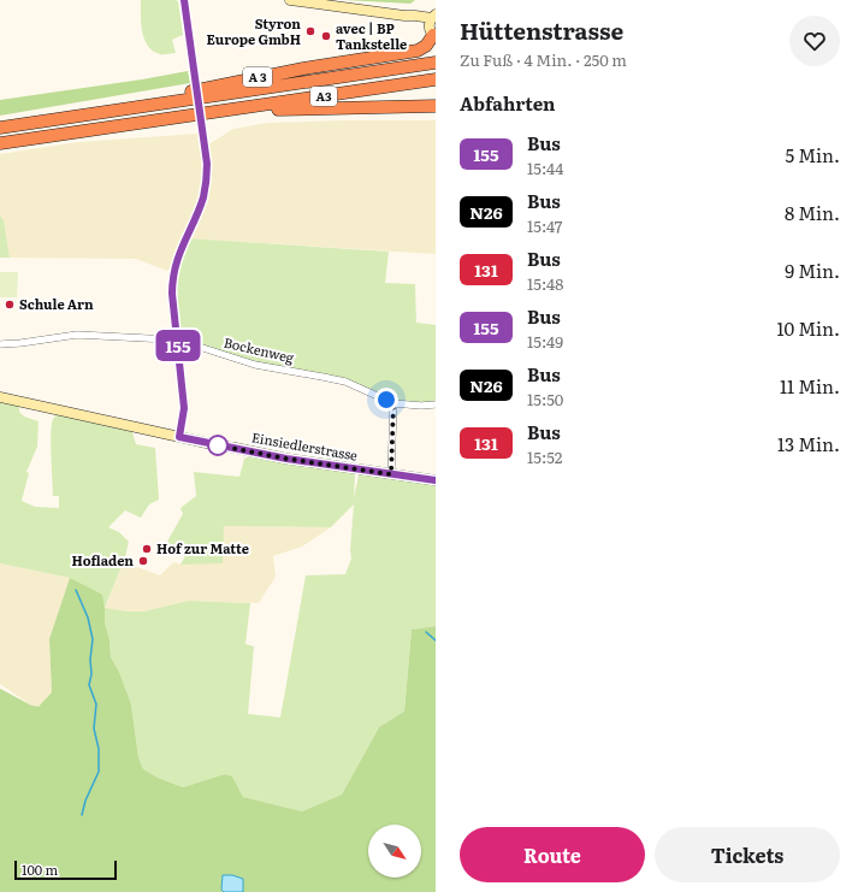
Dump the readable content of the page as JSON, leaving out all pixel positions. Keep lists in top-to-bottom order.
{
  "streets": {
    "highway": ["A 3", "A3"],
    "street": ["Bockenweg", "Einsiedlerstrasse"]
  },
  "crossings": [
    ["A 3", "A3"]
  ],
  "places": [
    "Styron Europe GmbH",
    "avec | BP Tankstelle",
    "Schule Arn",
    "Hof zur Matte",
    "Hofladen"
  ],
  "lines": ["bus line 155"],
  "scale_bar": "100 m",
  "north": "bottom right",
  "page": {
    "on_map": "155",
    "heading": [
      ["Hüttenstrasse", "Zu Fuß · 4 Min. · 250 m"],
      "Abfahrten"
    ],
    "list": [
      {
        "mark": "155",
        "name": "Bus",
        "note": "15:44",
        "value": "5 Min."
      },
      {
        "mark": "N26",
        "name": "Bus",
        "note": "15:47",
        "value": "8 Min."
      },
      {
        "mark": "131",
        "name": "Bus",
        "note": "15:48",
        "value": "9 Min."
      },
      {
        "mark": "155",
        "name": "Bus",
        "note": "15:49",
        "value": "10 Min."
      },
      {
        "mark": "N26",
        "name": "Bus",
        "note": "15:50",
        "value": "11 Min."
      },
      {
        "mark": "131",
        "name": "Bus",
        "note": "15:52",
        "value": "13 Min."
      }
    ],
    "buttons": ["Route", "Tickets"],
    "scale": "100 m"
  }
}
